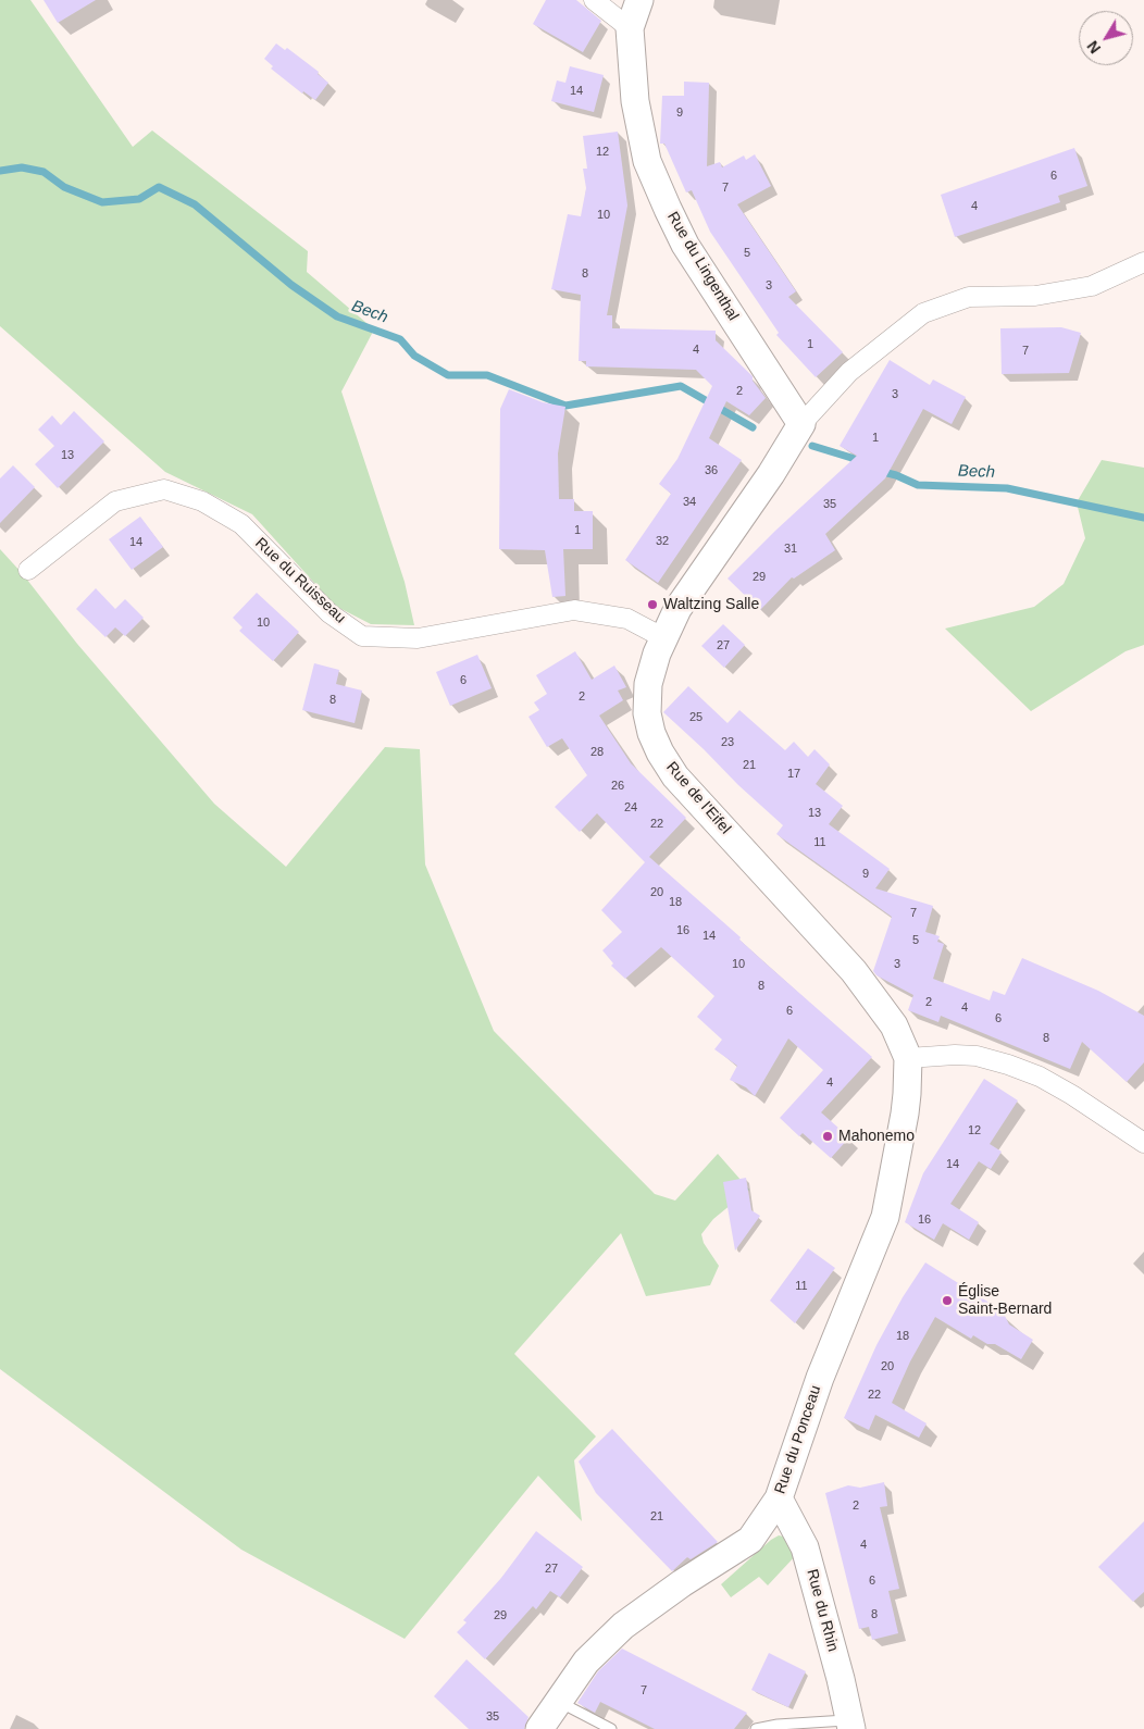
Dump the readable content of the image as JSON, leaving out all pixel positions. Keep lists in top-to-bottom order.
{
  "streets": {
    "street": [
      "Rue du Lingenthal",
      "Rue du Ruisseau",
      "Rue de l'Eifel",
      "Rue du Ponceau",
      "Rue du Rhin"
    ]
  },
  "crossings": [
    ["Rue du Lingenthal", "Rue de l'Eifel"],
    ["Rue du Ruisseau", "Rue de l'Eifel"],
    ["Rue de l'Eifel", "Rue du Ponceau"],
    ["Rue du Ponceau", "Rue du Rhin"]
  ],
  "water": ["Bech"],
  "places": ["Waltzing Salle", "Mahonemo", "Église Saint-Bernard"],
  "house_numbers": [
    "14",
    "9",
    "12",
    "6",
    "7",
    "4",
    "10",
    "5",
    "8",
    "3",
    "1",
    "4",
    "7",
    "2",
    "3",
    "1",
    "13",
    "36",
    "34",
    "35",
    "1",
    "32",
    "14",
    "31",
    "29",
    "10",
    "27",
    "6",
    "2",
    "8",
    "25",
    "23",
    "28",
    "21",
    "17",
    "26",
    "24",
    "13",
    "22",
    "11",
    "9",
    "20",
    "18",
    "7",
    "16",
    "14",
    "5",
    "10",
    "3",
    "8",
    "2",
    "4",
    "6",
    "6",
    "8",
    "4",
    "12",
    "14",
    "16",
    "11",
    "18",
    "20",
    "22",
    "2",
    "21",
    "4",
    "27",
    "6",
    "8",
    "29",
    "7",
    "35"
  ],
  "north": "bottom left"
}
